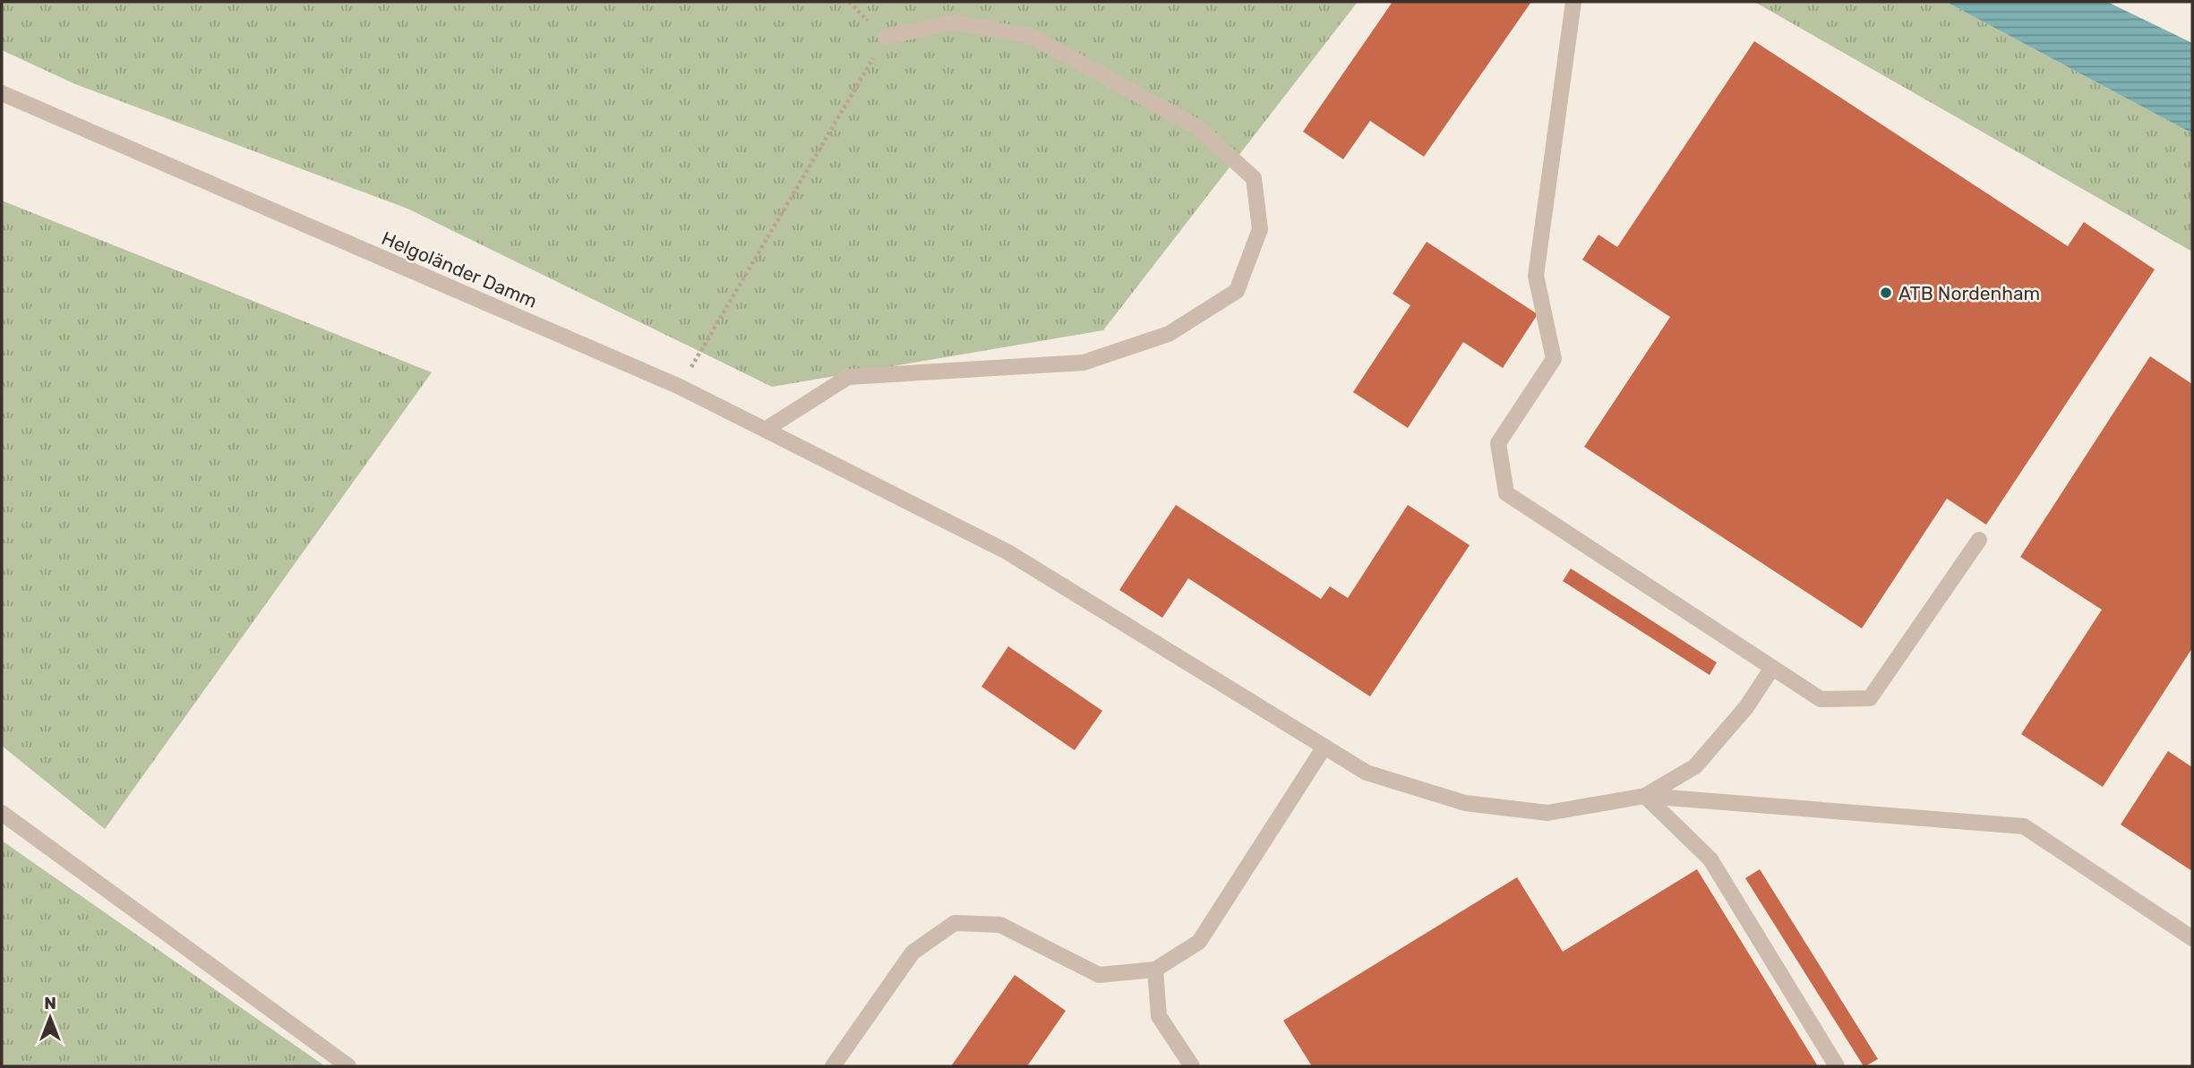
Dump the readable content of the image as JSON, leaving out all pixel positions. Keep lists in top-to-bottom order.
{
  "streets": {
    "street": ["Helgoländer Damm"]
  },
  "places": ["ATB Nordenham"],
  "north": "top"
}
